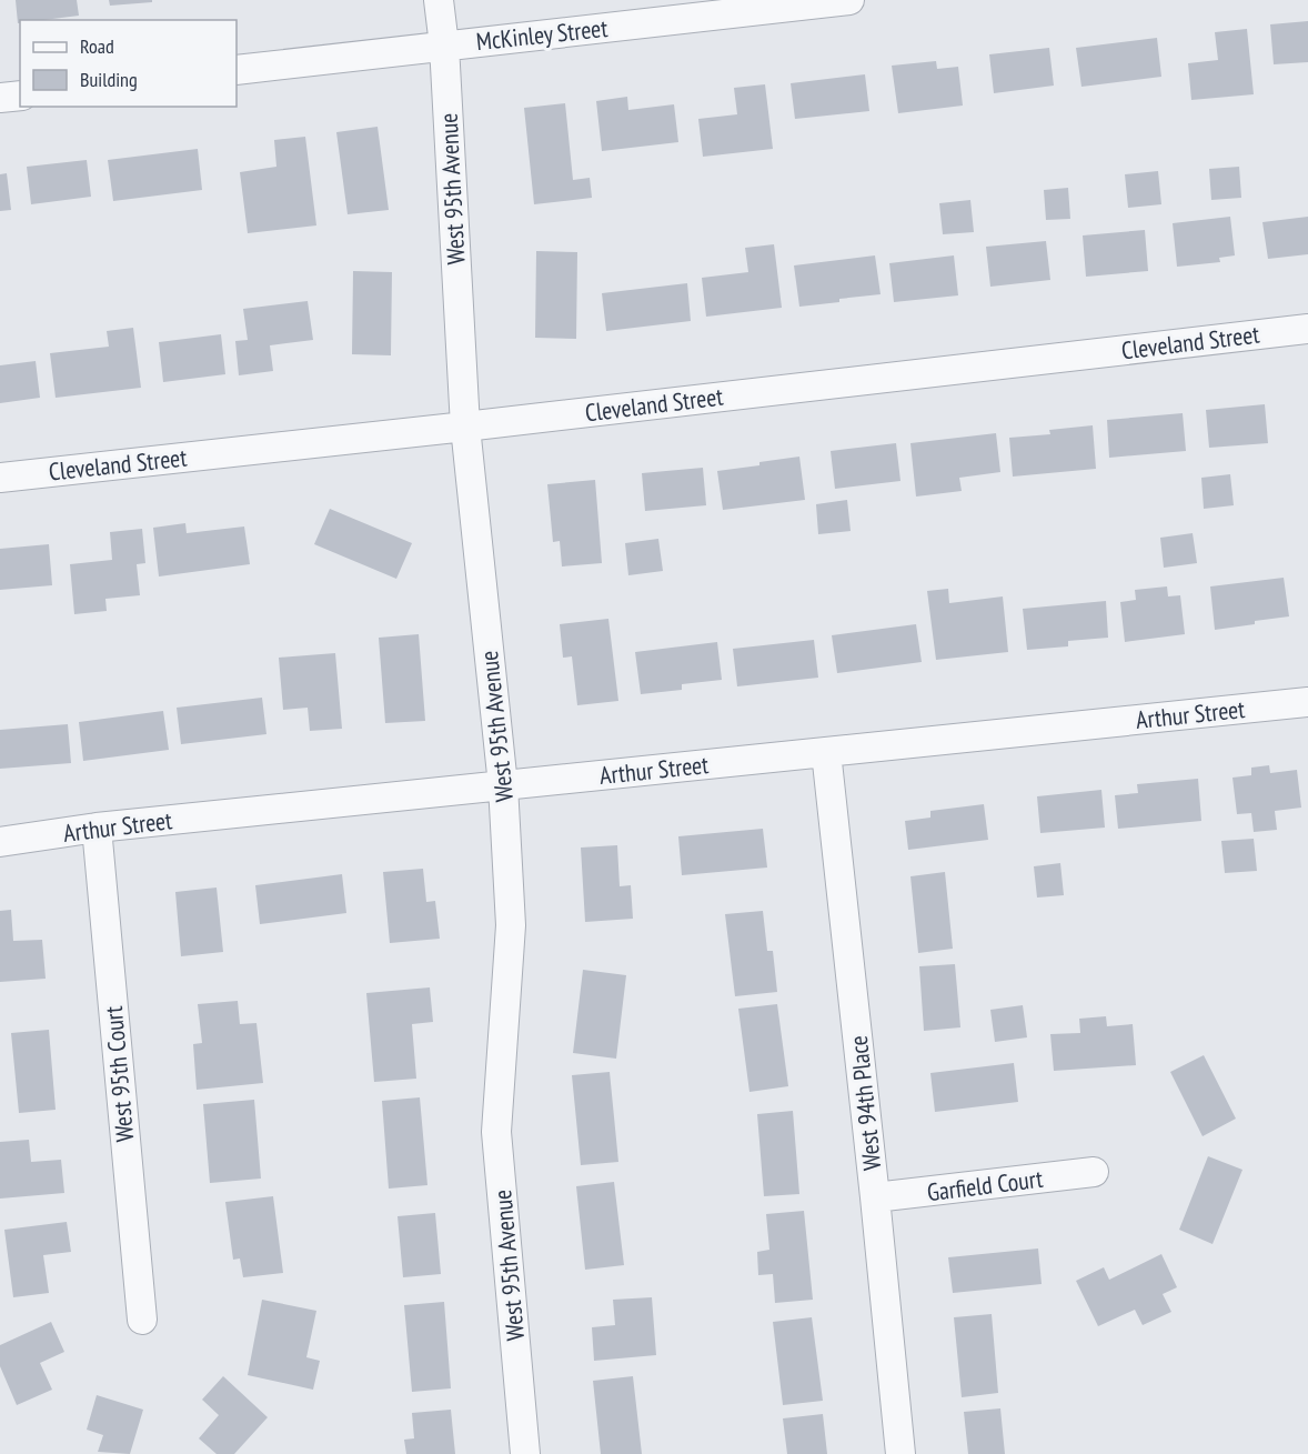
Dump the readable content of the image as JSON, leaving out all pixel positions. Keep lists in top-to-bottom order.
{
  "streets": {
    "street": [
      "McKinley Street",
      "West 95th Avenue",
      "Cleveland Street",
      "Arthur Street",
      "West 95th Court",
      "West 94th Place",
      "Garfield Court"
    ]
  },
  "crossings": [
    ["McKinley Street", "West 95th Avenue"],
    ["West 95th Avenue", "Cleveland Street"],
    ["West 95th Avenue", "Arthur Street"],
    ["Arthur Street", "West 95th Court"],
    ["Arthur Street", "West 94th Place"],
    ["West 94th Place", "Garfield Court"]
  ],
  "legend": ["Road", "Building"]
}
